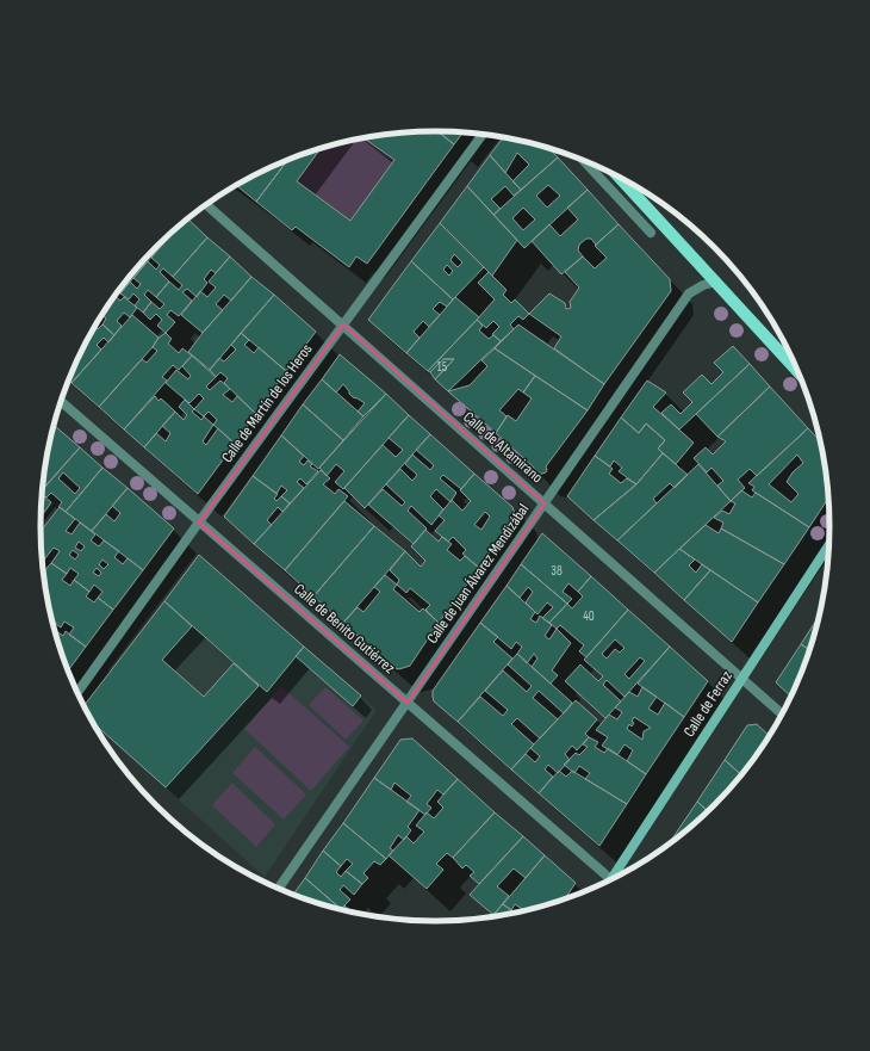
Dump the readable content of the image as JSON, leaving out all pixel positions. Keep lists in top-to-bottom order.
{
  "streets": {
    "main road": ["Calle de Ferraz"],
    "street": [
      "Calle de Martín de los Heros",
      "Calle de Altamirano",
      "Calle de Juan Álvarez Mendizábal",
      "Calle de Benito Gutiérrez"
    ]
  },
  "crossings": [
    ["Calle de Martín de los Heros", "Calle de Altamirano"],
    ["Calle de Martín de los Heros", "Calle de Benito Gutiérrez"],
    ["Calle de Altamirano", "Calle de Juan Álvarez Mendizábal"],
    ["Calle de Altamirano", "Calle de Ferraz"],
    ["Calle de Juan Álvarez Mendizábal", "Calle de Benito Gutiérrez"]
  ],
  "house_numbers": ["15", "38", "40"]
}
